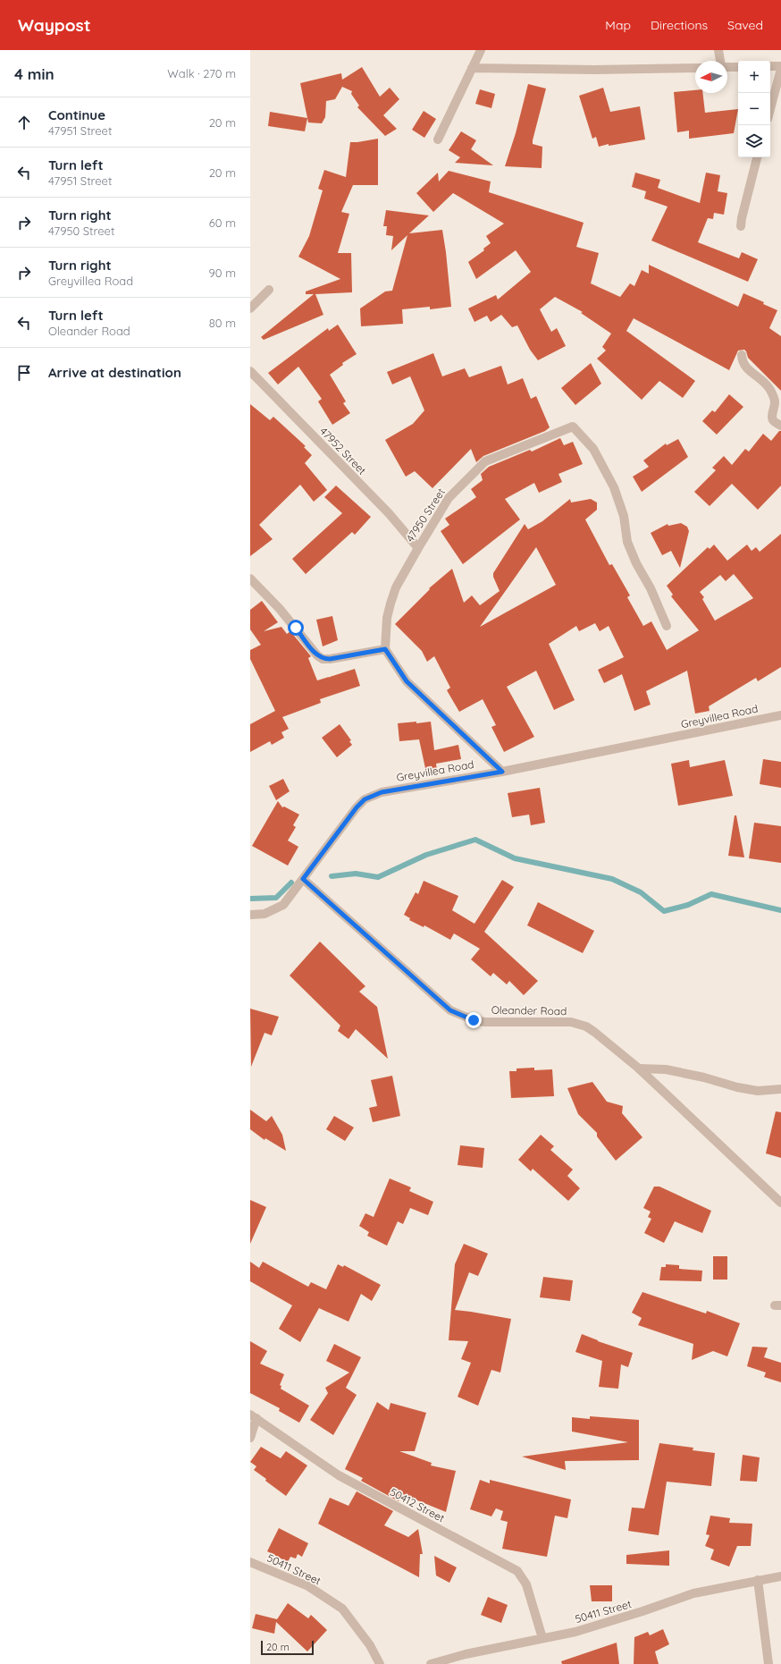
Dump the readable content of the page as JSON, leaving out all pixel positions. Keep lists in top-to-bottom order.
{
  "streets": {
    "street": [
      "47952 Street",
      "47950 Street",
      "Greyvillea Road",
      "Oleander Road",
      "50412 Street",
      "50411 Street"
    ]
  },
  "crossings": [
    ["47952 Street", "47950 Street"],
    ["Greyvillea Road", "Oleander Road"],
    ["50412 Street", "50411 Street"]
  ],
  "scale_bar": "20 m",
  "north": "left",
  "page": {
    "header": "Waypost",
    "nav": ["Map", "Directions", "Saved"],
    "heading": ["4 min", "Walk · 270 m"],
    "map_buttons": ["+", "−"],
    "list": [
      ["Continue", "47951 Street", "20 m"],
      ["Turn left", "47951 Street", "20 m"],
      ["Turn right", "47950 Street", "60 m"],
      ["Turn right", "Greyvillea Road", "90 m"],
      ["Turn left", "Oleander Road", "80 m"],
      "Arrive at destination"
    ],
    "scale": "20 m"
  }
}
